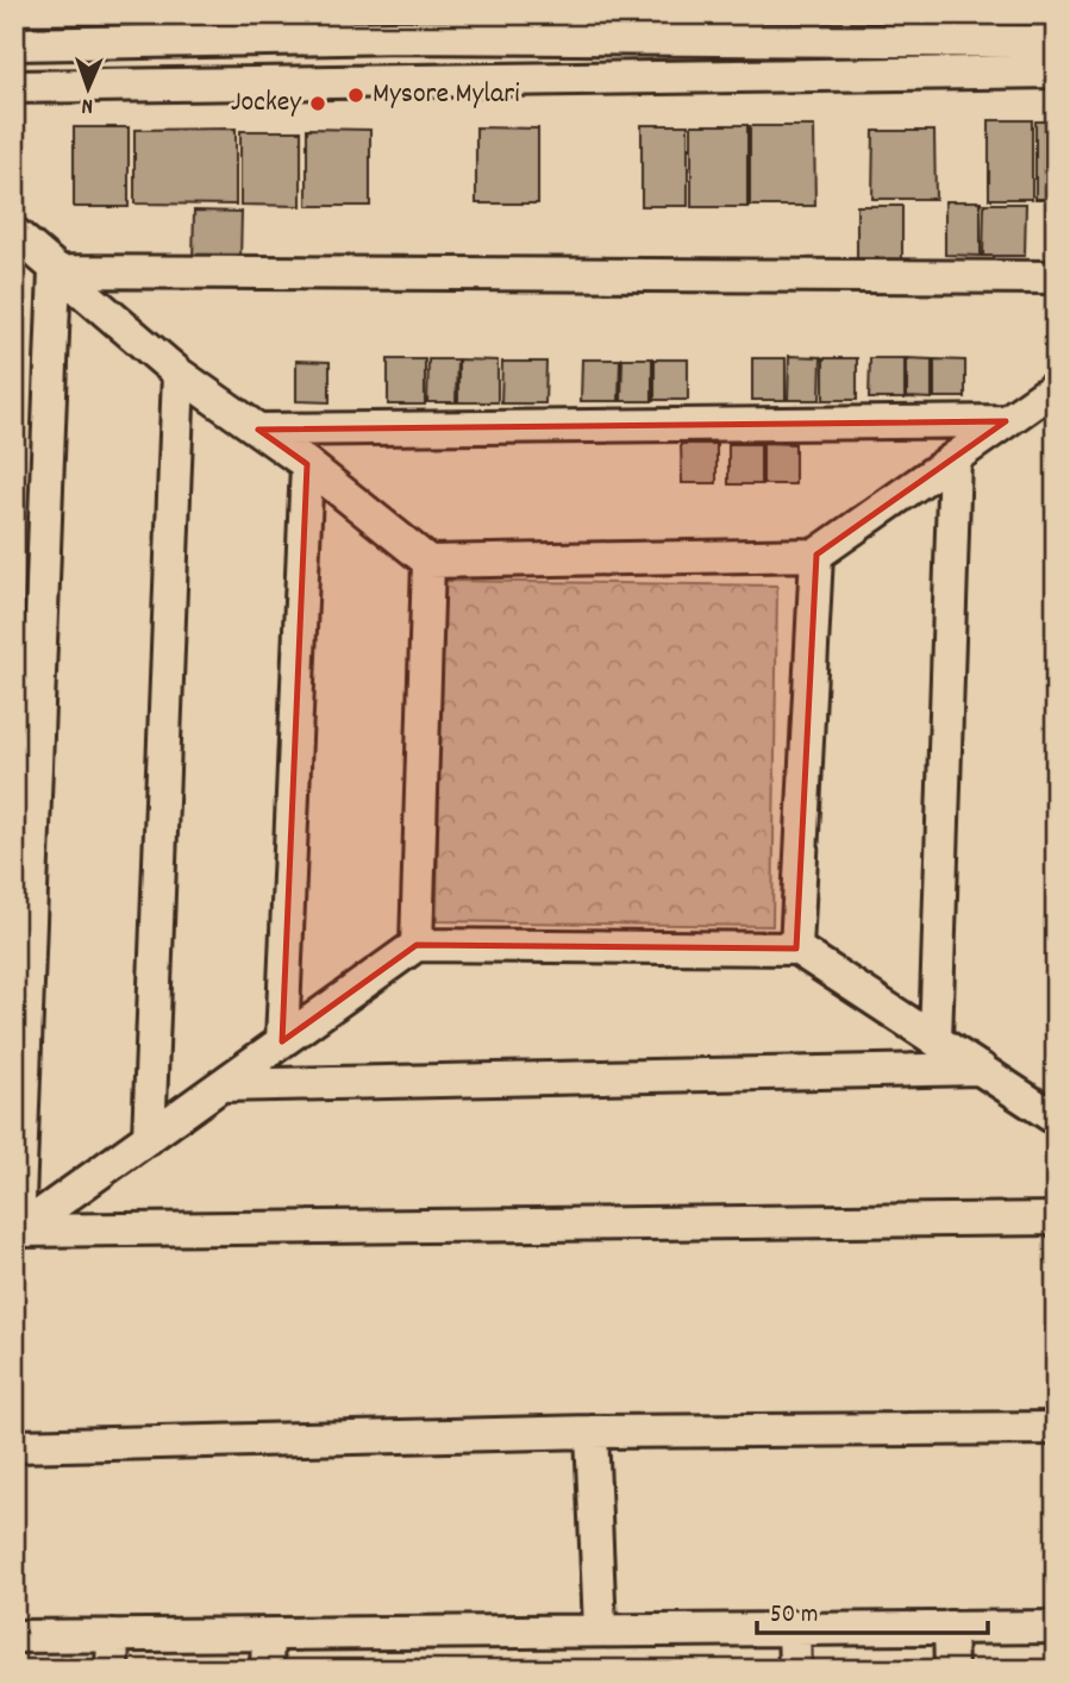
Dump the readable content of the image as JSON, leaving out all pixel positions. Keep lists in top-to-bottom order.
{
  "places": ["Mysore Mylari", "Jockey"],
  "scale_bar": "50 m",
  "north": "bottom"
}
